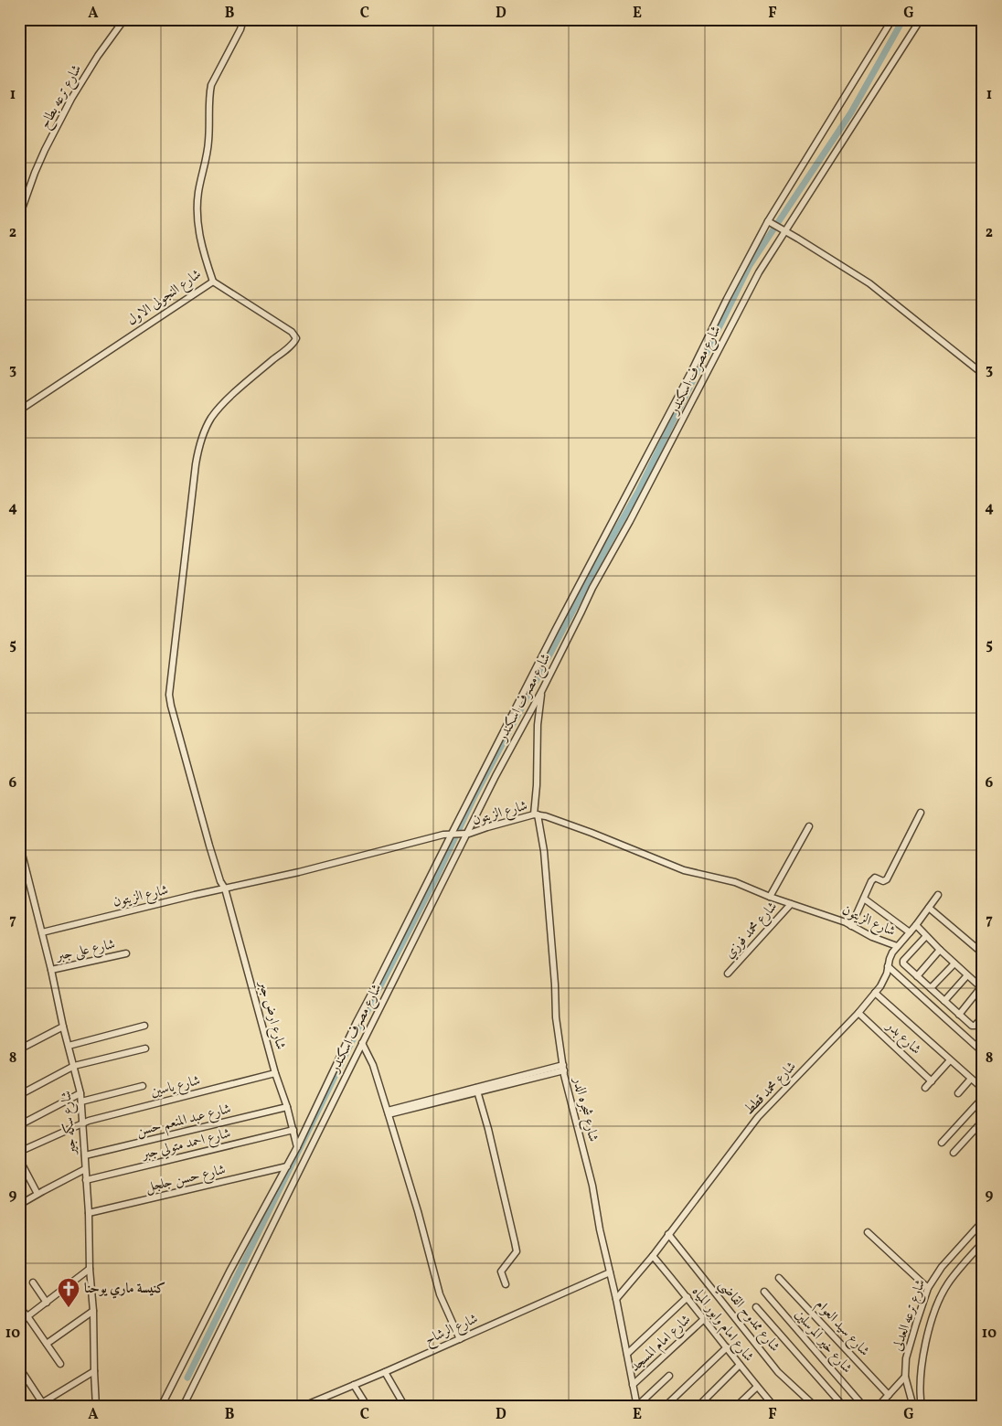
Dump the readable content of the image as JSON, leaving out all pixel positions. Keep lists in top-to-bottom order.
{
  "streets": {
    "street": [
      "شارع ترعه بطاح",
      "شارع النجولى الاول",
      "شارع مصرف اسكندر",
      "شارع الزيتون",
      "شارع محمد فوزي",
      "شارع على جبر",
      "شارع ارض جبر",
      "شارع بدر",
      "شارع ياسين",
      "شارع محمد قطط",
      "شارع شجره الدر",
      "شارع عبد المنعم حسن",
      "شارع سكه جير",
      "شارع احمد متولي جبر",
      "شارع حسن جلجل",
      "شارع ترعه العدلى",
      "شارع ممدوح القاضي",
      "شارع امام وابور المياه",
      "شارع سيد العوام",
      "شارع الرشاح",
      "شارع خير المرسلين",
      "شارع امام المسجد"
    ]
  },
  "crossings": [
    ["شارع النجولى الاول", "شارع ارض جبر"],
    ["شارع مصرف اسكندر", "شارع الزيتون"],
    ["شارع مصرف اسكندر", "شارع ارض جبر"],
    ["شارع مصرف اسكندر", "شارع شجره الدر"],
    ["شارع مصرف اسكندر", "شارع حسن جلجل"],
    ["شارع الزيتون", "شارع محمد فوزي"],
    ["شارع الزيتون", "شارع ارض جبر"],
    ["شارع الزيتون", "شارع محمد قطط"],
    ["شارع الزيتون", "شارع شجره الدر"],
    ["شارع الزيتون", "شارع سكه جير"],
    ["شارع على جبر", "شارع سكه جير"],
    ["شارع ارض جبر", "شارع ياسين"],
    ["شارع ارض جبر", "شارع عبد المنعم حسن"],
    ["شارع ارض جبر", "شارع احمد متولي جبر"],
    ["شارع بدر", "شارع محمد قطط"],
    ["شارع ياسين", "شارع سكه جير"],
    ["شارع محمد قطط", "شارع شجره الدر"],
    ["شارع محمد قطط", "شارع ممدوح القاضي"],
    ["شارع محمد قطط", "شارع امام وابور المياه"],
    ["شارع شجره الدر", "شارع الرشاح"],
    ["شارع شجره الدر", "شارع امام المسجد"],
    ["شارع عبد المنعم حسن", "شارع سكه جير"],
    ["شارع سكه جير", "شارع احمد متولي جبر"],
    ["شارع سكه جير", "شارع حسن جلجل"],
    ["شارع امام وابور المياه", "شارع امام المسجد"]
  ],
  "places": {
    "church": ["كنيسة ماري يوحنا"]
  },
  "grid": {
    "columns": [
      "A",
      "B",
      "C",
      "D",
      "E",
      "F",
      "G"
    ],
    "rows": [
      "1",
      "2",
      "3",
      "4",
      "5",
      "6",
      "7",
      "8",
      "9",
      "10"
    ]
  }
}
